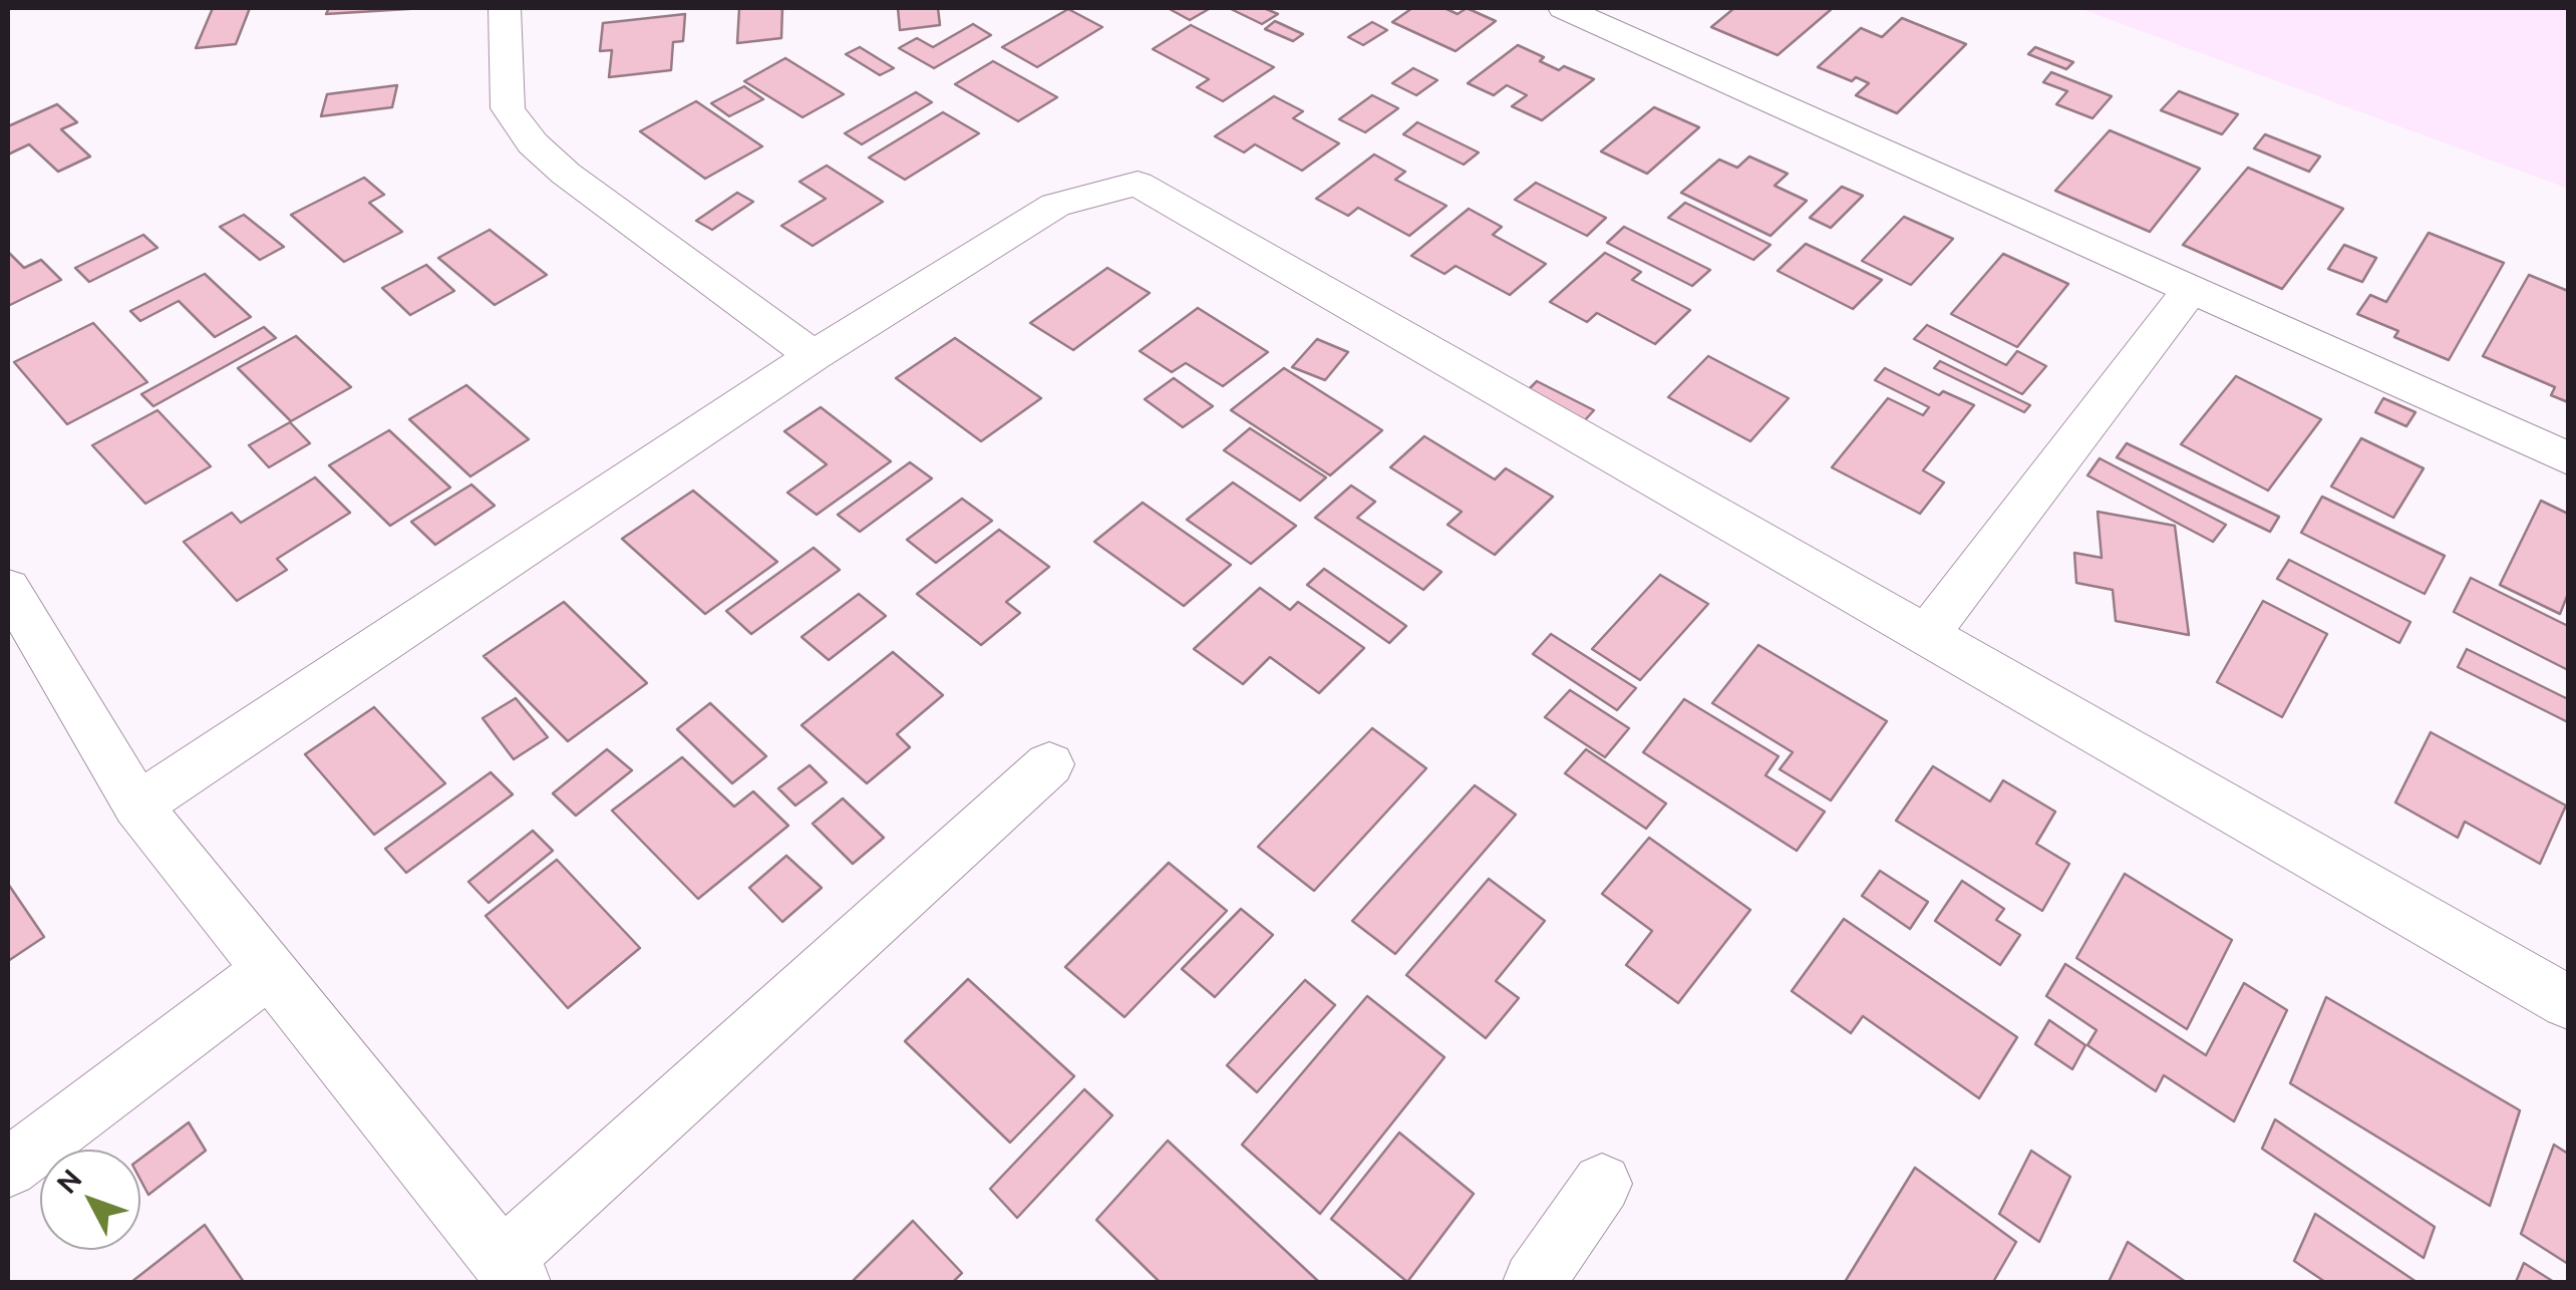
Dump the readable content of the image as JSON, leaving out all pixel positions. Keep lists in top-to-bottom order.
{
  "north": "top left"
}
